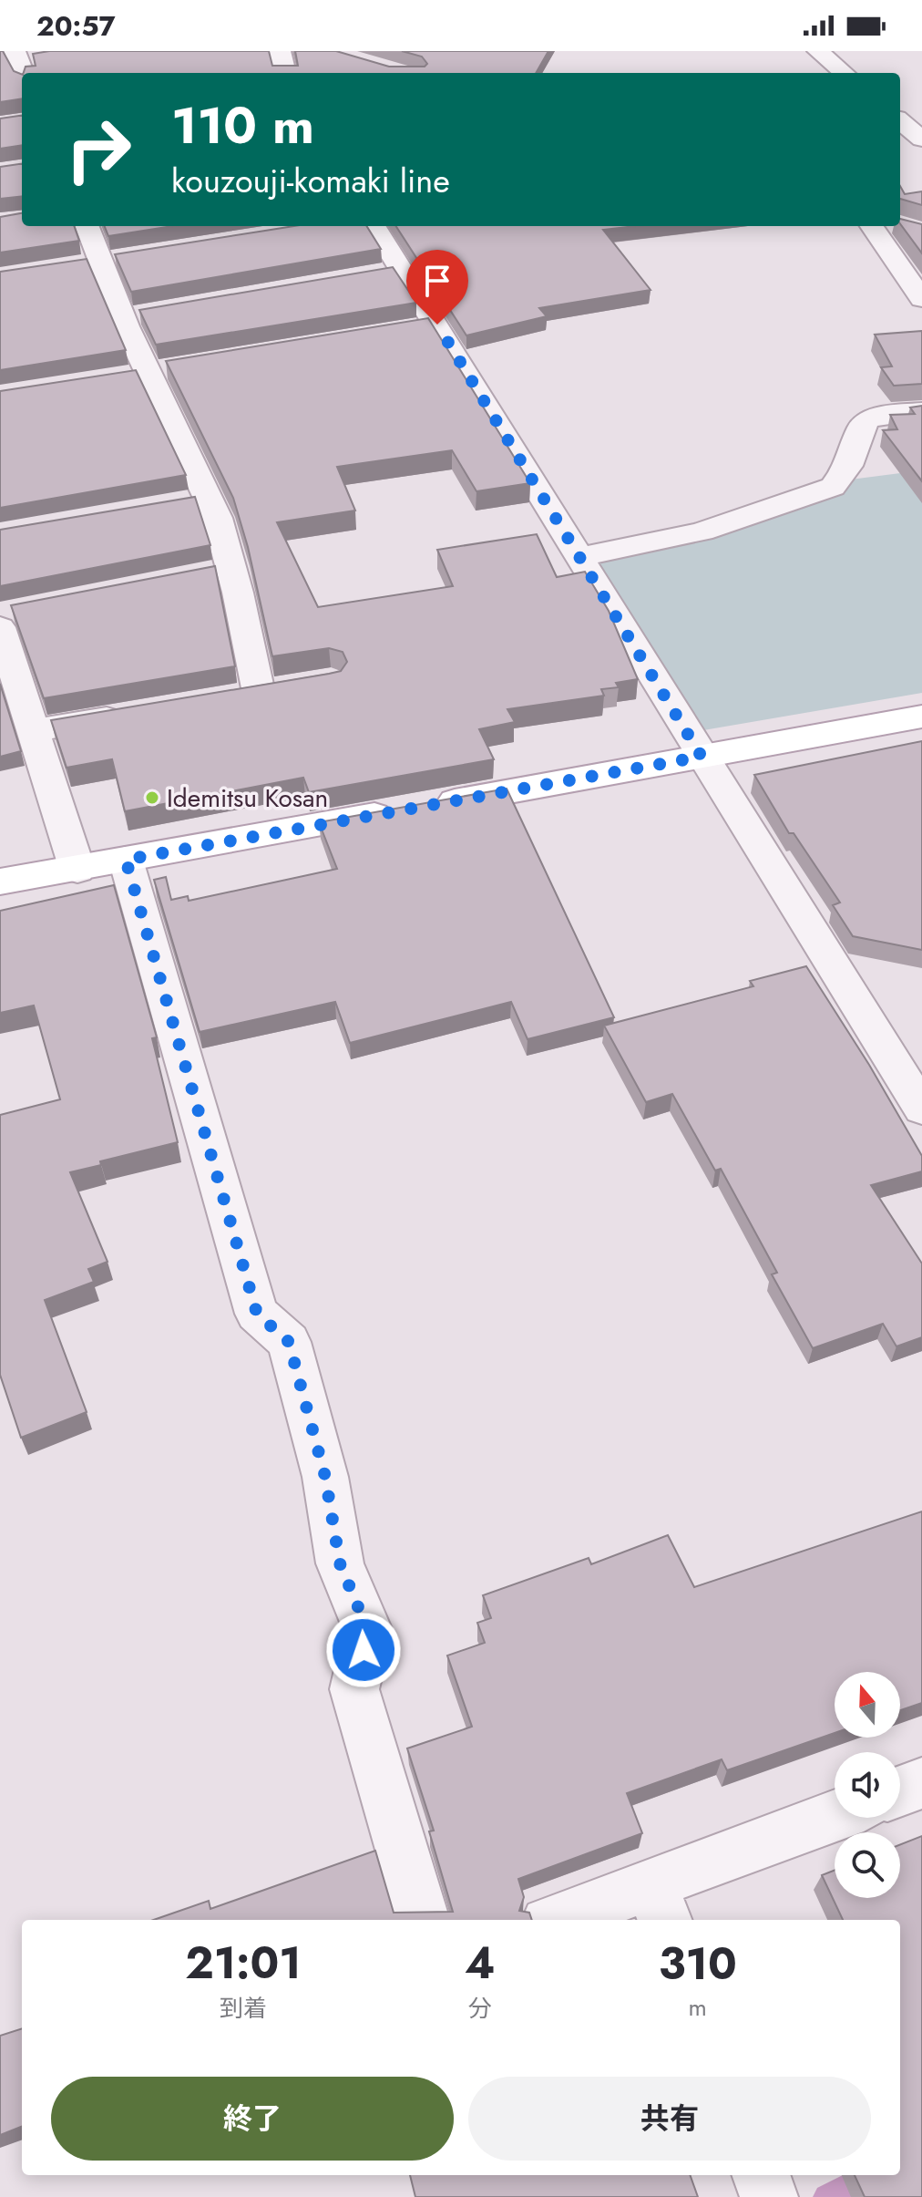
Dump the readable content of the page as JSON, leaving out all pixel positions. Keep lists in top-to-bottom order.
{
  "places": ["Idemitsu Kosan"],
  "north": "top",
  "page": {
    "status": "20:57",
    "turn": ["110 m", "kouzouji-komaki line"],
    "eta": [
      "21:01",
      "到着",
      "4",
      "分",
      "310",
      "m"
    ],
    "buttons": ["終了", "共有"]
  }
}
